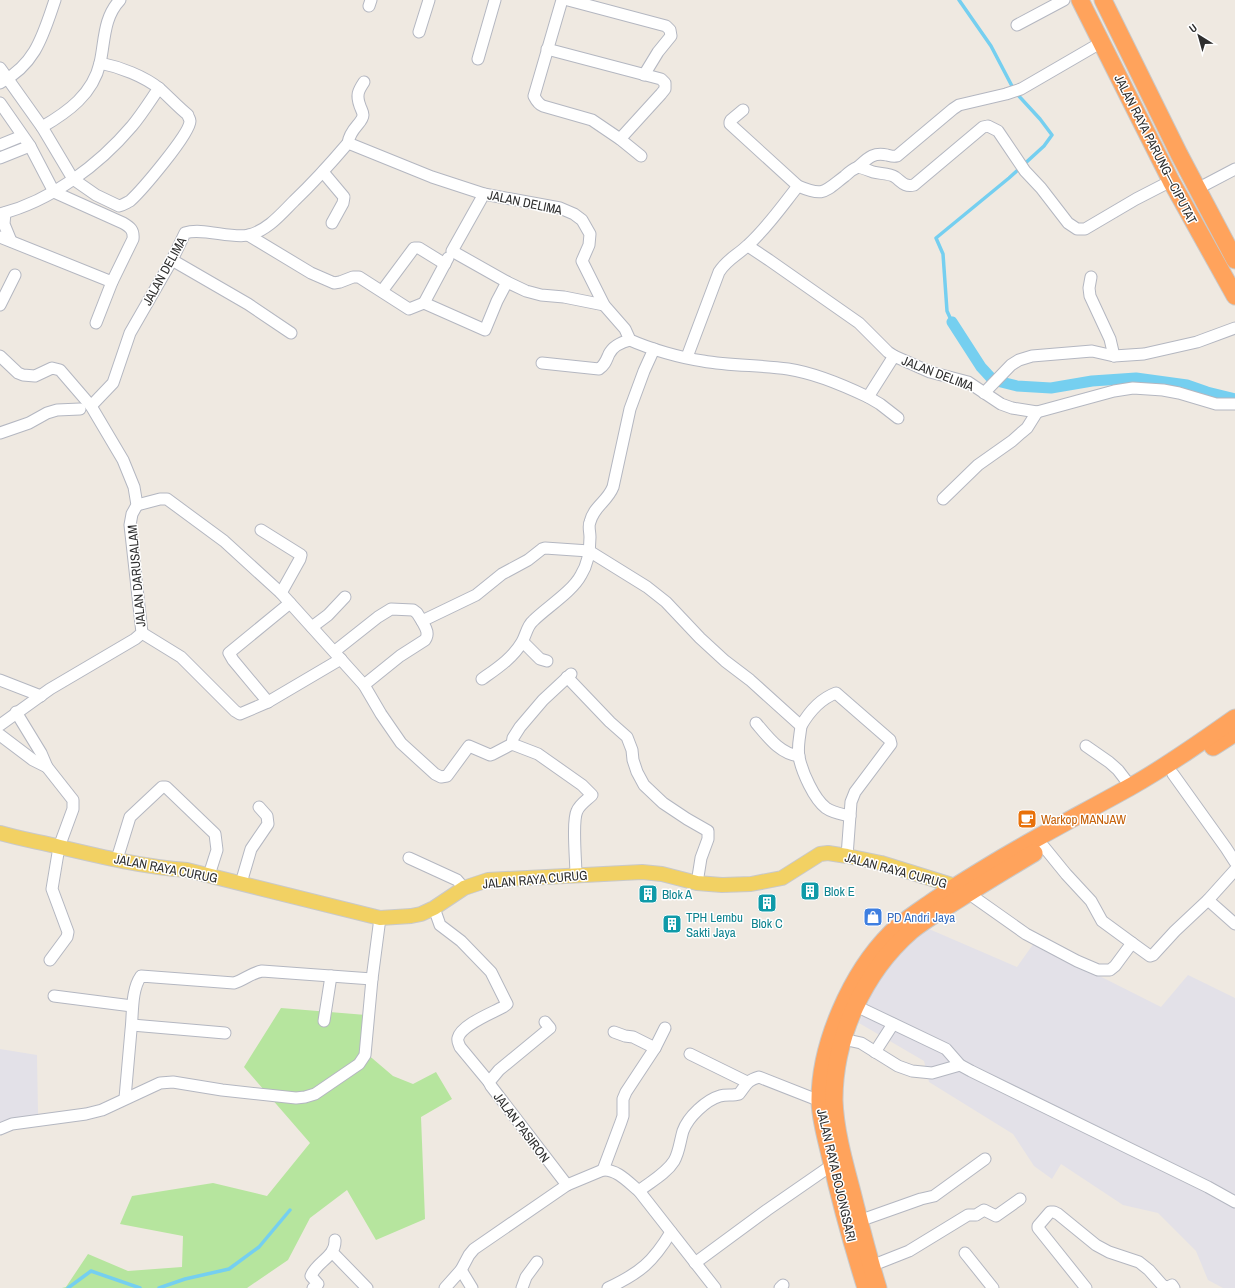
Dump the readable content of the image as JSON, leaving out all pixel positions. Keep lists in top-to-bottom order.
{
  "streets": {
    "highway": ["JALAN RAYA PARUNG—CIPUTAT", "JALAN RAYA BOJONGSARI"],
    "main road": ["JALAN RAYA CURUG"],
    "street": ["JALAN DELIMA", "JALAN DARUSALAM", "JALAN PASIRON"]
  },
  "crossings": [
    ["JALAN DELIMA", "JALAN DARUSALAM"],
    ["JALAN RAYA CURUG", "JALAN RAYA BOJONGSARI"]
  ],
  "places": {
    "cafe": ["Warkop MANJAW"],
    "building": [
      "Blok E",
      "Blok A",
      "Blok C",
      "TPH Lembu Sakti Jaya"
    ],
    "shop": ["PD Andri Jaya"]
  },
  "north": "top left"
}
